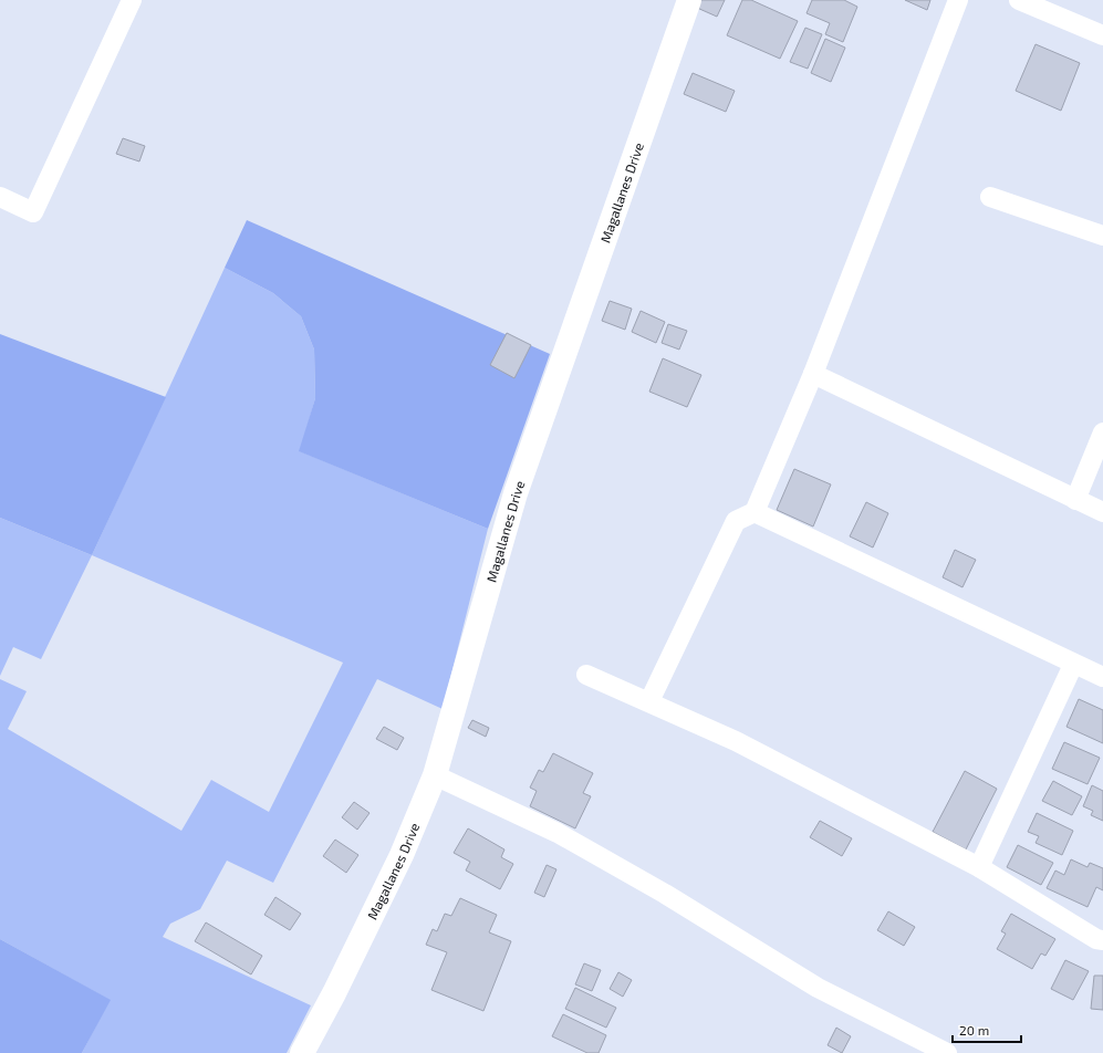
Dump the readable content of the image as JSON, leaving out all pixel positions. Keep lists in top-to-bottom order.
{
  "streets": {
    "street": ["Magallanes Drive"]
  },
  "scale_bar": "20 m"
}
